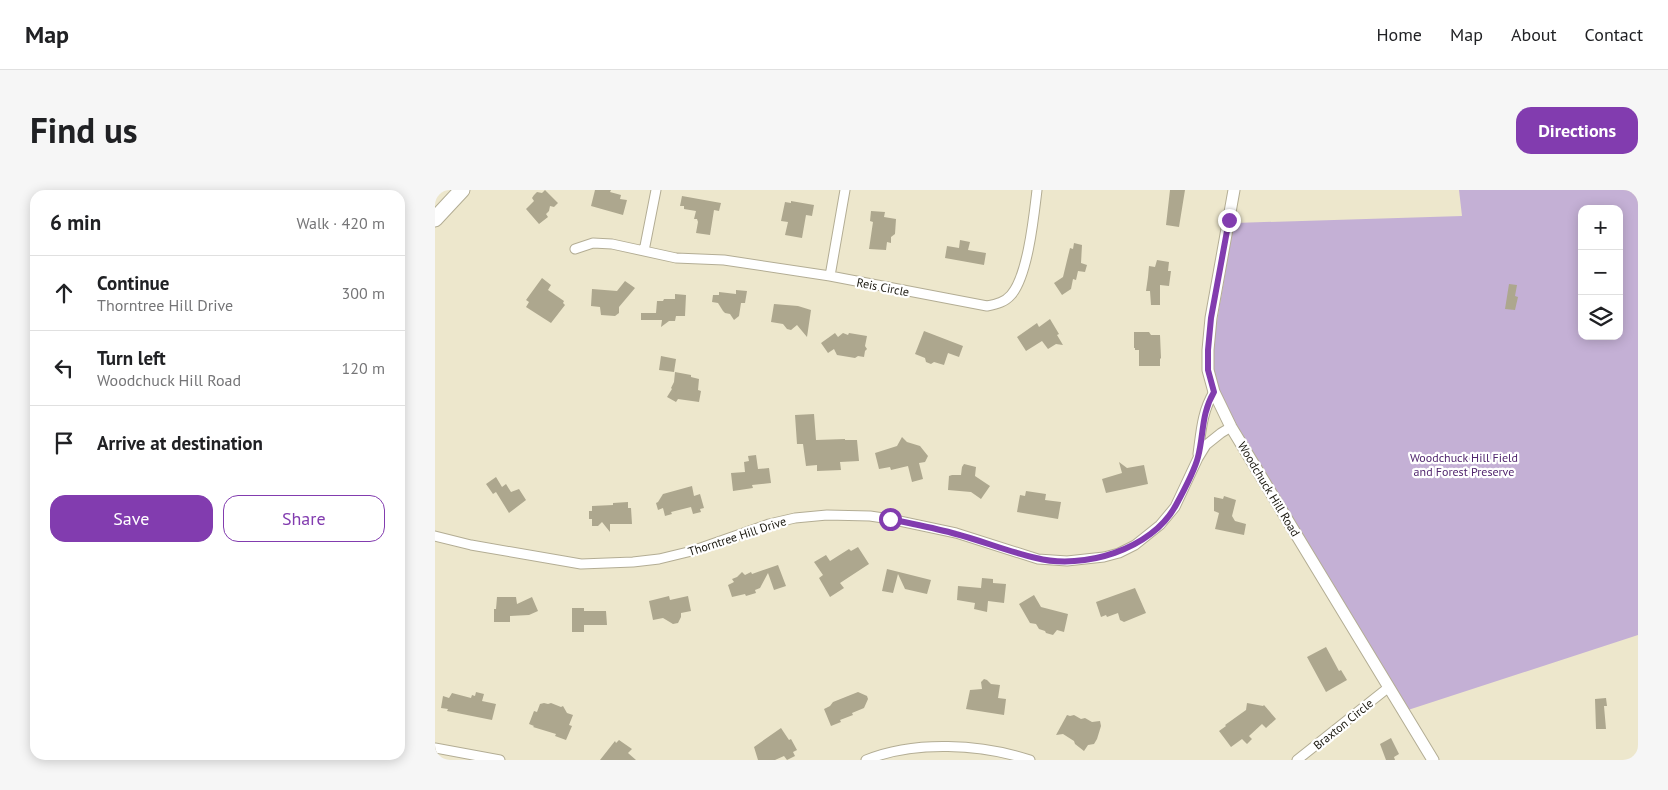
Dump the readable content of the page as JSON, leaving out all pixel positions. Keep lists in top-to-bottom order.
{
  "streets": {
    "street": [
      "Reis Circle",
      "Woodchuck Hill Road",
      "Thorntree Hill Drive",
      "Braxton Circle"
    ]
  },
  "crossings": [
    ["Woodchuck Hill Road", "Thorntree Hill Drive"],
    ["Woodchuck Hill Road", "Braxton Circle"]
  ],
  "parks": ["Woodchuck Hill Field and Forest Preserve"],
  "page": {
    "header": "Map",
    "nav": [
      "Home",
      "Map",
      "About",
      "Contact"
    ],
    "title": "Find us",
    "buttons": [
      "Directions",
      ["Save", "Share"]
    ],
    "heading": ["6 min", "Walk · 420 m"],
    "map_buttons": ["+", "−"],
    "list": [
      ["Continue", "Thorntree Hill Drive", "300 m"],
      ["Turn left", "Woodchuck Hill Road", "120 m"],
      "Arrive at destination"
    ]
  }
}
